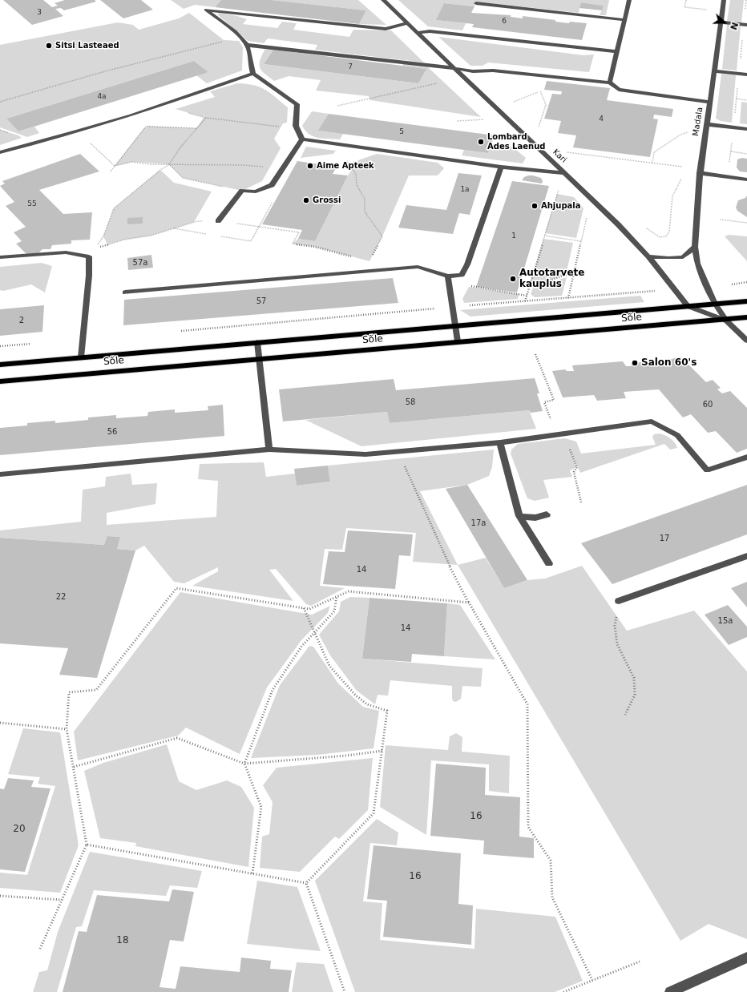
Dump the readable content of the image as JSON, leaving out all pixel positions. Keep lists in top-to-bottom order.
{
  "streets": {
    "main road": ["Sõle"],
    "street": ["Madala", "Kari"]
  },
  "crossings": [
    ["Madala", "Sõle"],
    ["Kari", "Sõle"]
  ],
  "places": [
    "Sitsi Lasteaed",
    "Lombard Ades Laenud",
    "Aime Apteek",
    "Grossi",
    "Ahjupala",
    "Autotarvete kauplus",
    "Salon 60's"
  ],
  "house_numbers": [
    "3",
    "6",
    "7",
    "4a",
    "4",
    "5",
    "1a",
    "55",
    "1",
    "57a",
    "57",
    "2",
    "58",
    "60",
    "56",
    "17a",
    "17",
    "14",
    "22",
    "15a",
    "14",
    "16",
    "20",
    "16",
    "18"
  ],
  "north": "right"
}
